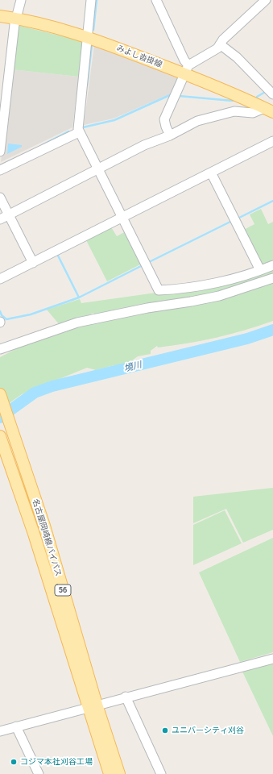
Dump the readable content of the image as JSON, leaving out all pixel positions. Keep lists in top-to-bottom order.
{
  "streets": {
    "main road": ["みよし沓掛線", "名古屋岡崎線バイパス", "56"]
  },
  "water": ["境川"],
  "places": ["ユニバーシティ刈谷", "コジマ本社刈谷工場"]
}
